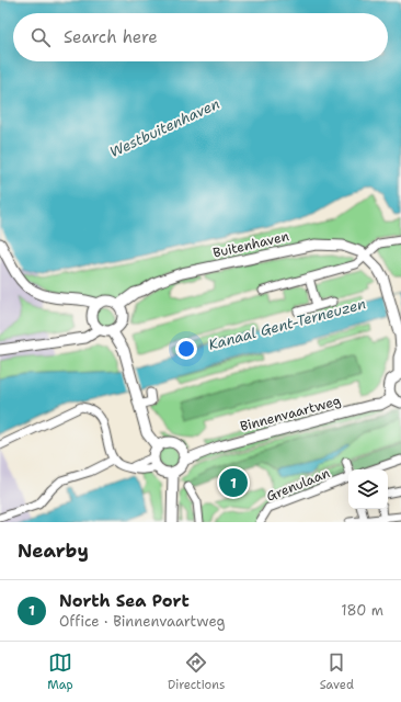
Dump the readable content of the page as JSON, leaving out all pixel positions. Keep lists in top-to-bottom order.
{
  "streets": {
    "main road": ["Buitenhaven", "Binnenvaartweg"],
    "street": ["Grenulaan"]
  },
  "water": ["Westbuitenhaven", "Kanaal Gent-Terneuzen"],
  "page": {
    "search": "Search here",
    "pins": "1",
    "heading": "Nearby",
    "list": [
      {
        "mark": "1",
        "name": "North Sea Port",
        "note": "Office · Binnenvaartweg",
        "value": "180 m"
      }
    ],
    "nav": ["Map", "Directions", "Saved"]
  }
}
